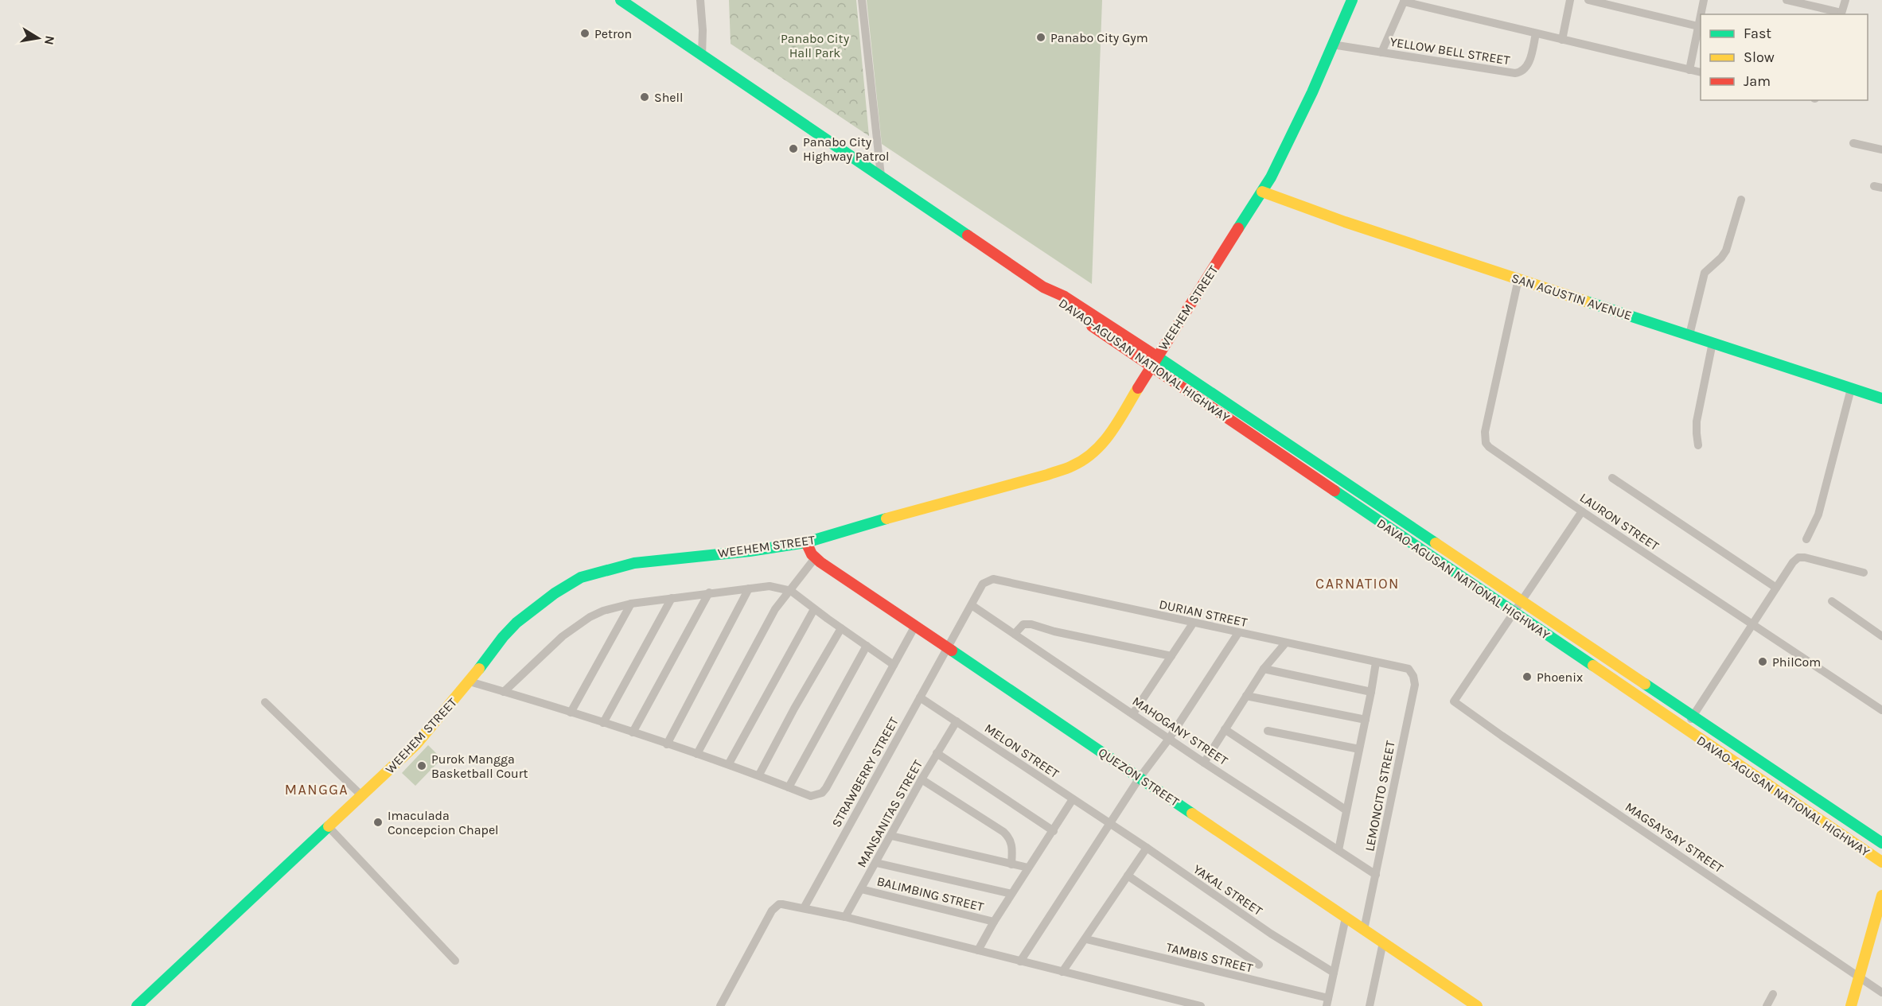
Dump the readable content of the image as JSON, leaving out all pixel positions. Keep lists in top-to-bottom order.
{
  "streets": {
    "main road": [
      "SAN AGUSTIN AVENUE",
      "WEEHEM STREET",
      "DAVAO-AGUSAN NATIONAL HIGHWAY",
      "QUEZON STREET"
    ],
    "street": [
      "YELLOW BELL STREET",
      "LAURON STREET",
      "DURIAN STREET",
      "MAHOGANY STREET",
      "MELON STREET",
      "STRAWBERRY STREET",
      "LEMONCITO STREET",
      "MANSANITAS STREET",
      "MAGSAYSAY STREET",
      "YAKAL STREET",
      "BALIMBING STREET",
      "TAMBIS STREET"
    ]
  },
  "crossings": [
    ["YELLOW BELL STREET", "WEEHEM STREET"],
    ["SAN AGUSTIN AVENUE", "WEEHEM STREET"],
    ["SAN AGUSTIN AVENUE", "LAURON STREET"],
    ["WEEHEM STREET", "DAVAO-AGUSAN NATIONAL HIGHWAY"],
    ["WEEHEM STREET", "QUEZON STREET"],
    ["DAVAO-AGUSAN NATIONAL HIGHWAY", "MAGSAYSAY STREET"],
    ["DURIAN STREET", "STRAWBERRY STREET"],
    ["DURIAN STREET", "LEMONCITO STREET"],
    ["MAHOGANY STREET", "STRAWBERRY STREET"],
    ["MAHOGANY STREET", "LEMONCITO STREET"],
    ["MELON STREET", "STRAWBERRY STREET"],
    ["MELON STREET", "MANSANITAS STREET"],
    ["MELON STREET", "YAKAL STREET"],
    ["STRAWBERRY STREET", "QUEZON STREET"],
    ["QUEZON STREET", "LEMONCITO STREET"],
    ["MANSANITAS STREET", "BALIMBING STREET"]
  ],
  "districts": ["CARNATION", "MANGGA"],
  "parks": ["Panabo City Hall Park"],
  "places": [
    "Petron",
    "Panabo City Gym",
    "Shell",
    "Panabo City Highway Patrol",
    "PhilCom",
    "Phoenix",
    "Purok Mangga Basketball Court",
    "Imaculada Concepcion Chapel"
  ],
  "legend": ["Fast", "Slow", "Jam"],
  "north": "right"
}
